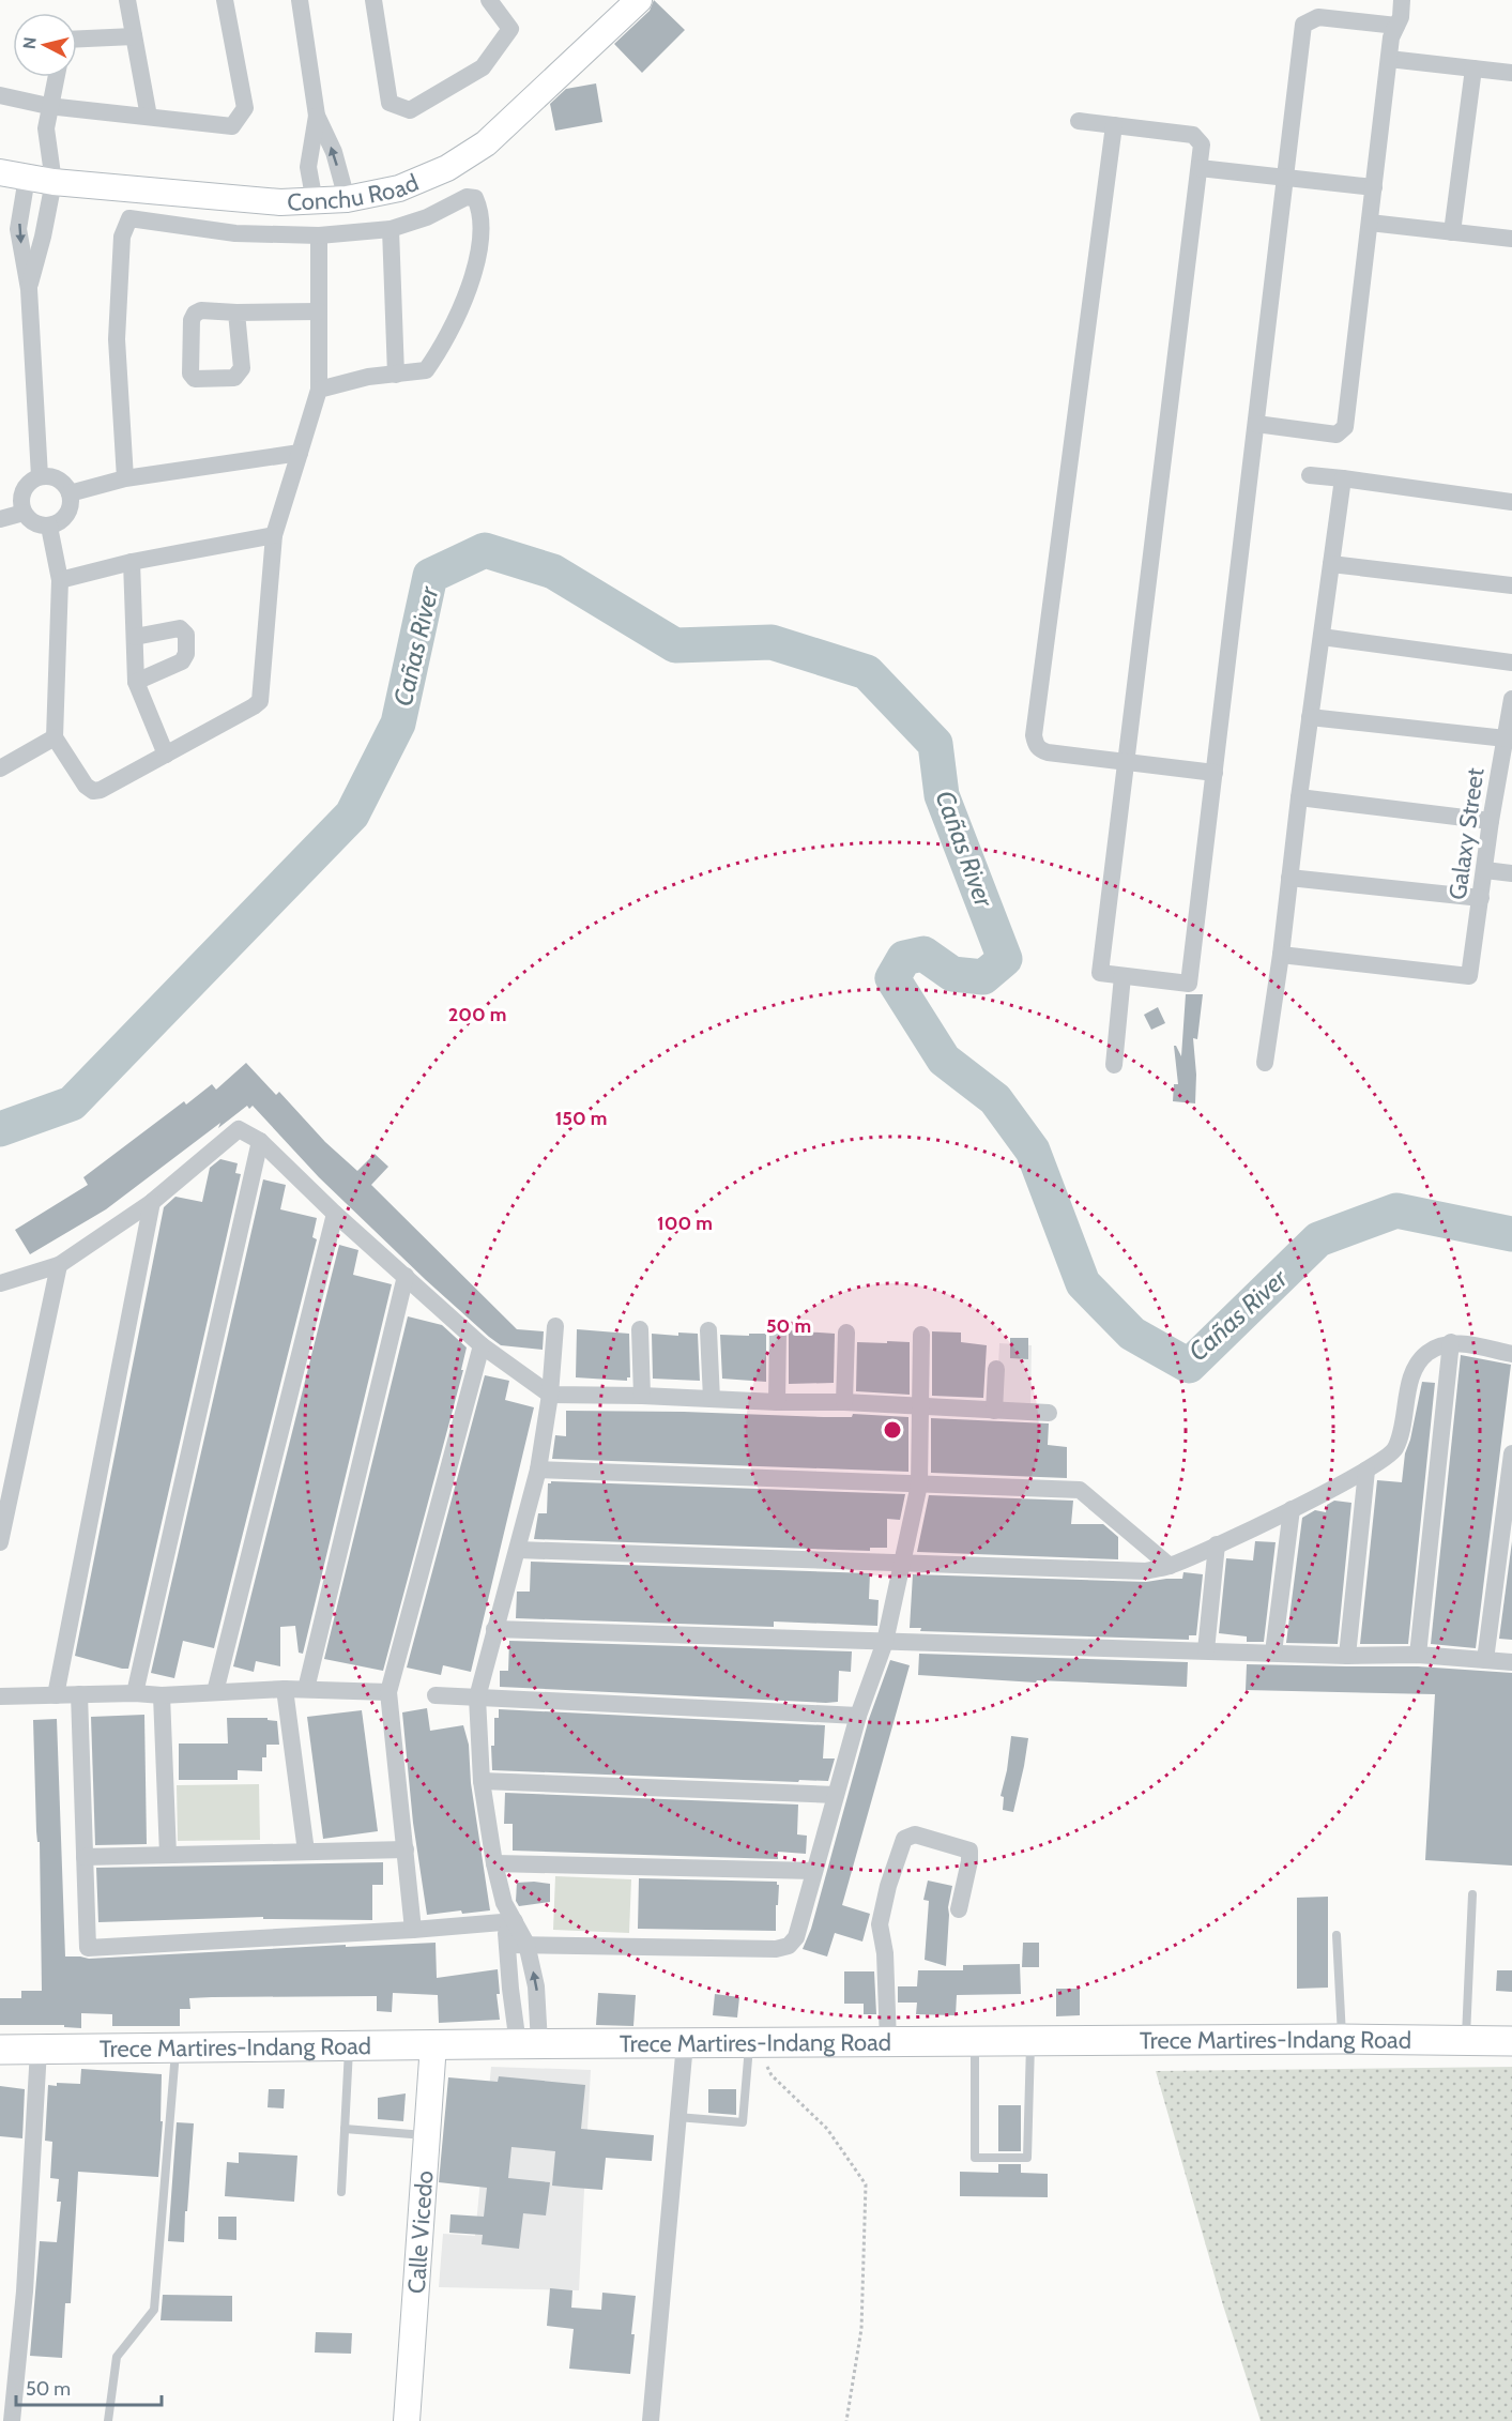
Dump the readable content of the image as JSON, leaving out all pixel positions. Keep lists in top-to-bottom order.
{
  "streets": {
    "main road": ["Conchu Road", "Trece Martires-Indang Road", "Calle Vicedo"],
    "street": ["Galaxy Street"]
  },
  "crossings": [
    ["Trece Martires-Indang Road", "Calle Vicedo"]
  ],
  "water": ["Cañas River"],
  "scale_bar": "50 m",
  "north": "left",
  "rings": [
    "200 m",
    "150 m",
    "100 m",
    "50 m"
  ]
}
